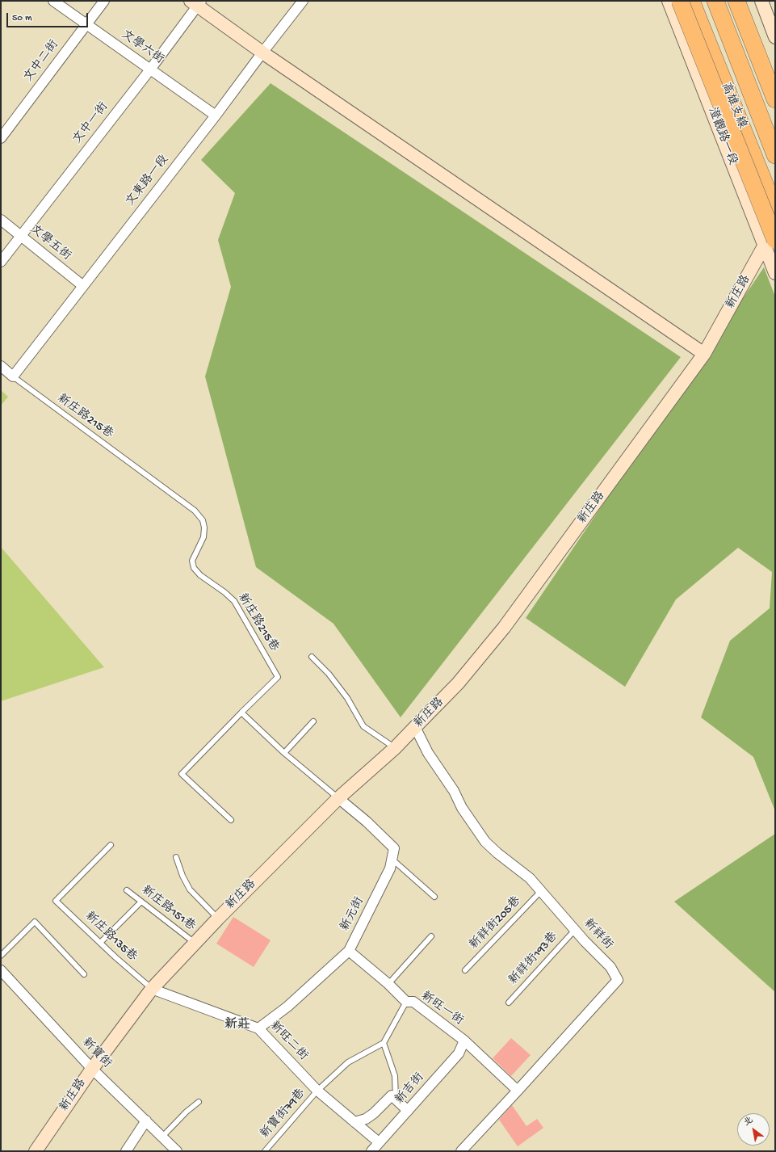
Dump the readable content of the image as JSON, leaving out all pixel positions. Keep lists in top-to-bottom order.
{
  "streets": {
    "highway": ["高雄支線"],
    "street": [
      "文學六街",
      "文中二街",
      "文中一街",
      "澄觀路一段",
      "文東路一段",
      "文學五街",
      "新庄路",
      "新元街",
      "新祥街",
      "新旺一街",
      "新旺二街",
      "新寶街",
      "新吉街"
    ],
    "lane": [
      "新庄路215巷",
      "新庄路151巷",
      "新祥街205巷",
      "新庄路135巷",
      "新祥街193巷",
      "新寶街79巷"
    ]
  },
  "crossings": [
    ["文學六街", "文中二街"],
    ["文學六街", "文中一街"],
    ["文學六街", "文東路一段"],
    ["文中一街", "文學五街"],
    ["澄觀路一段", "新庄路"],
    ["文東路一段", "文學五街"],
    ["文東路一段", "新庄路215巷"],
    ["新庄路", "新庄路151巷"],
    ["新庄路", "新元街"],
    ["新庄路", "新祥街"],
    ["新庄路", "新庄路135巷"],
    ["新庄路", "新旺二街"],
    ["新庄路", "新寶街"],
    ["新元街", "新旺一街"],
    ["新元街", "新旺二街"],
    ["新祥街205巷", "新祥街"],
    ["新祥街", "新祥街193巷"],
    ["新祥街", "新旺一街"],
    ["新庄路135巷", "新旺二街"],
    ["新旺一街", "新吉街"],
    ["新旺二街", "新吉街"],
    ["新旺二街", "新寶街79巷"]
  ],
  "districts": ["新莊"],
  "scale_bar": "50 m",
  "north": "top left"
}
